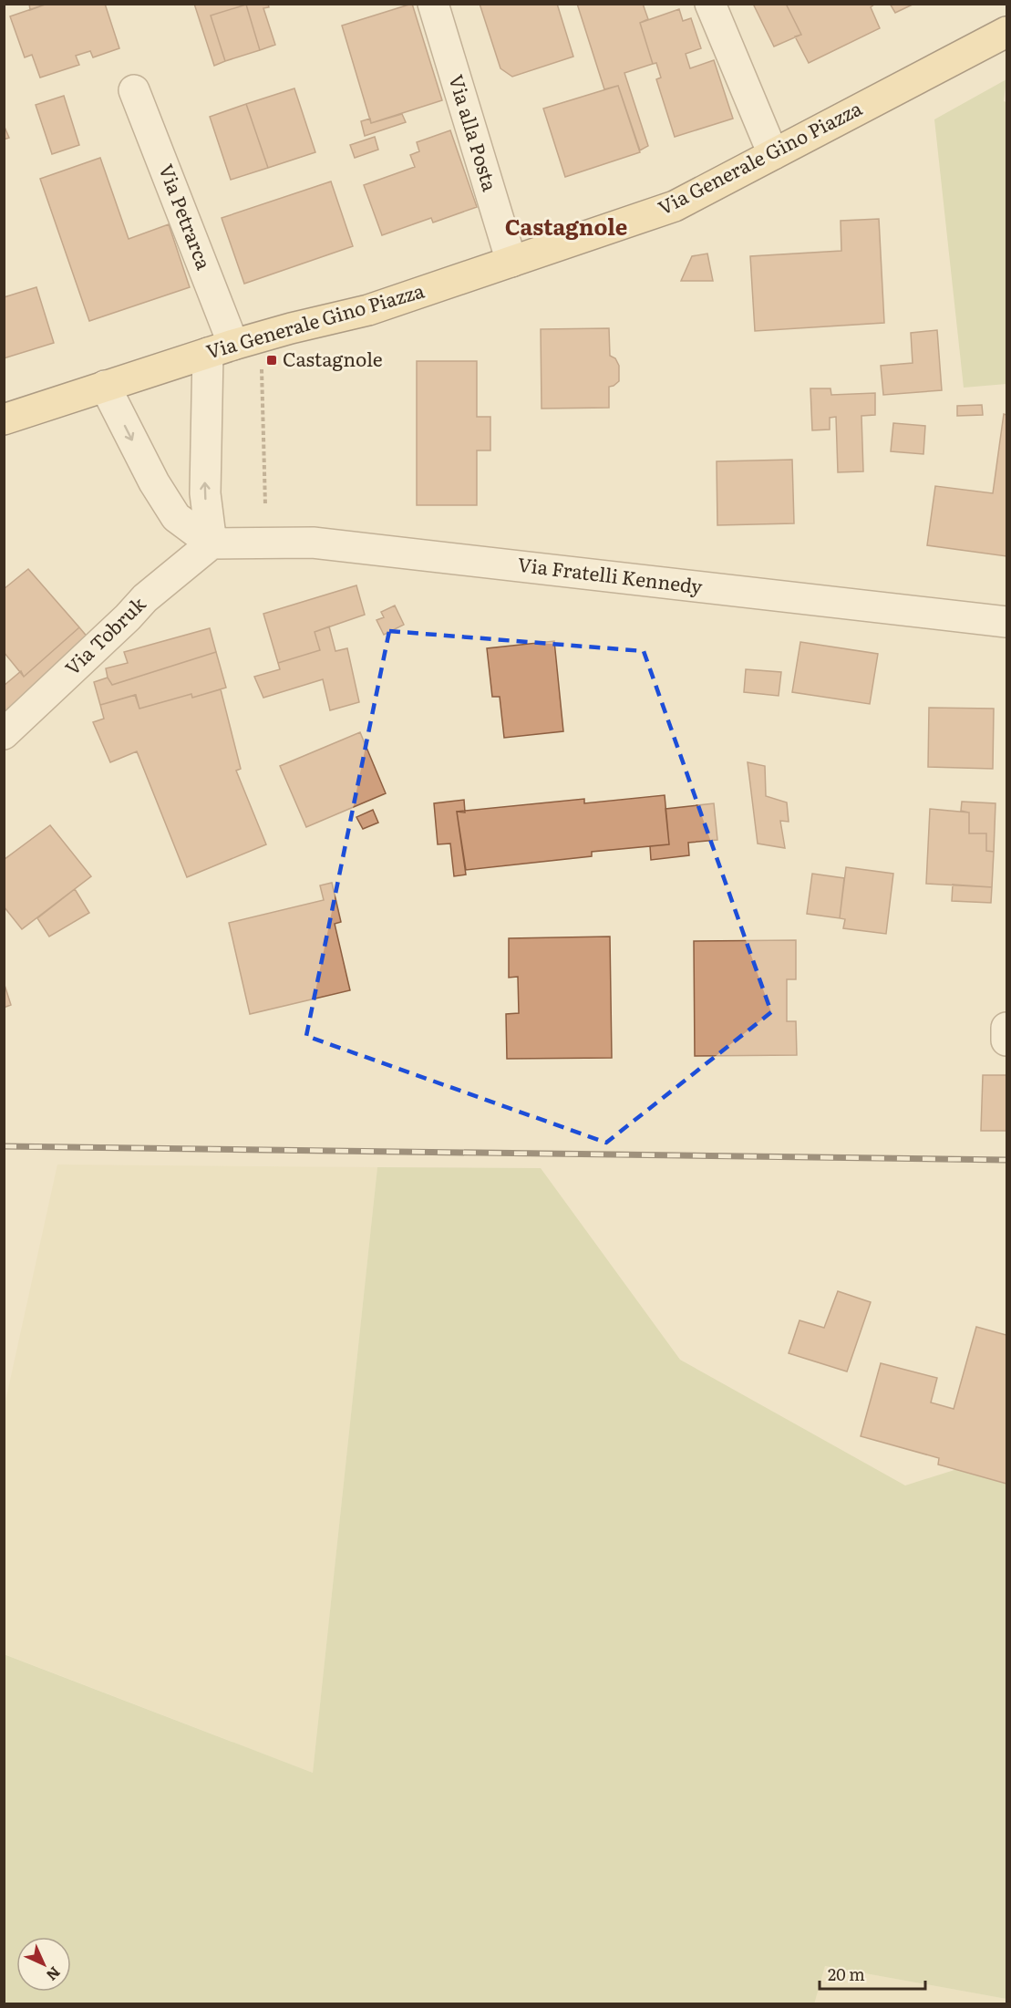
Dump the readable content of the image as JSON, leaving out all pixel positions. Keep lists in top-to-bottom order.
{
  "streets": {
    "main road": ["Via Generale Gino Piazza"],
    "street": [
      "Via alla Posta",
      "Via Petrarca",
      "Via Fratelli Kennedy",
      "Via Tobruk"
    ]
  },
  "crossings": [
    ["Via alla Posta", "Via Generale Gino Piazza"],
    ["Via Generale Gino Piazza", "Via Petrarca"],
    ["Via Fratelli Kennedy", "Via Tobruk"]
  ],
  "districts": ["Castagnole"],
  "places": {
    "transit": ["Castagnole"]
  },
  "scale_bar": "20 m",
  "north": "bottom right"
}
